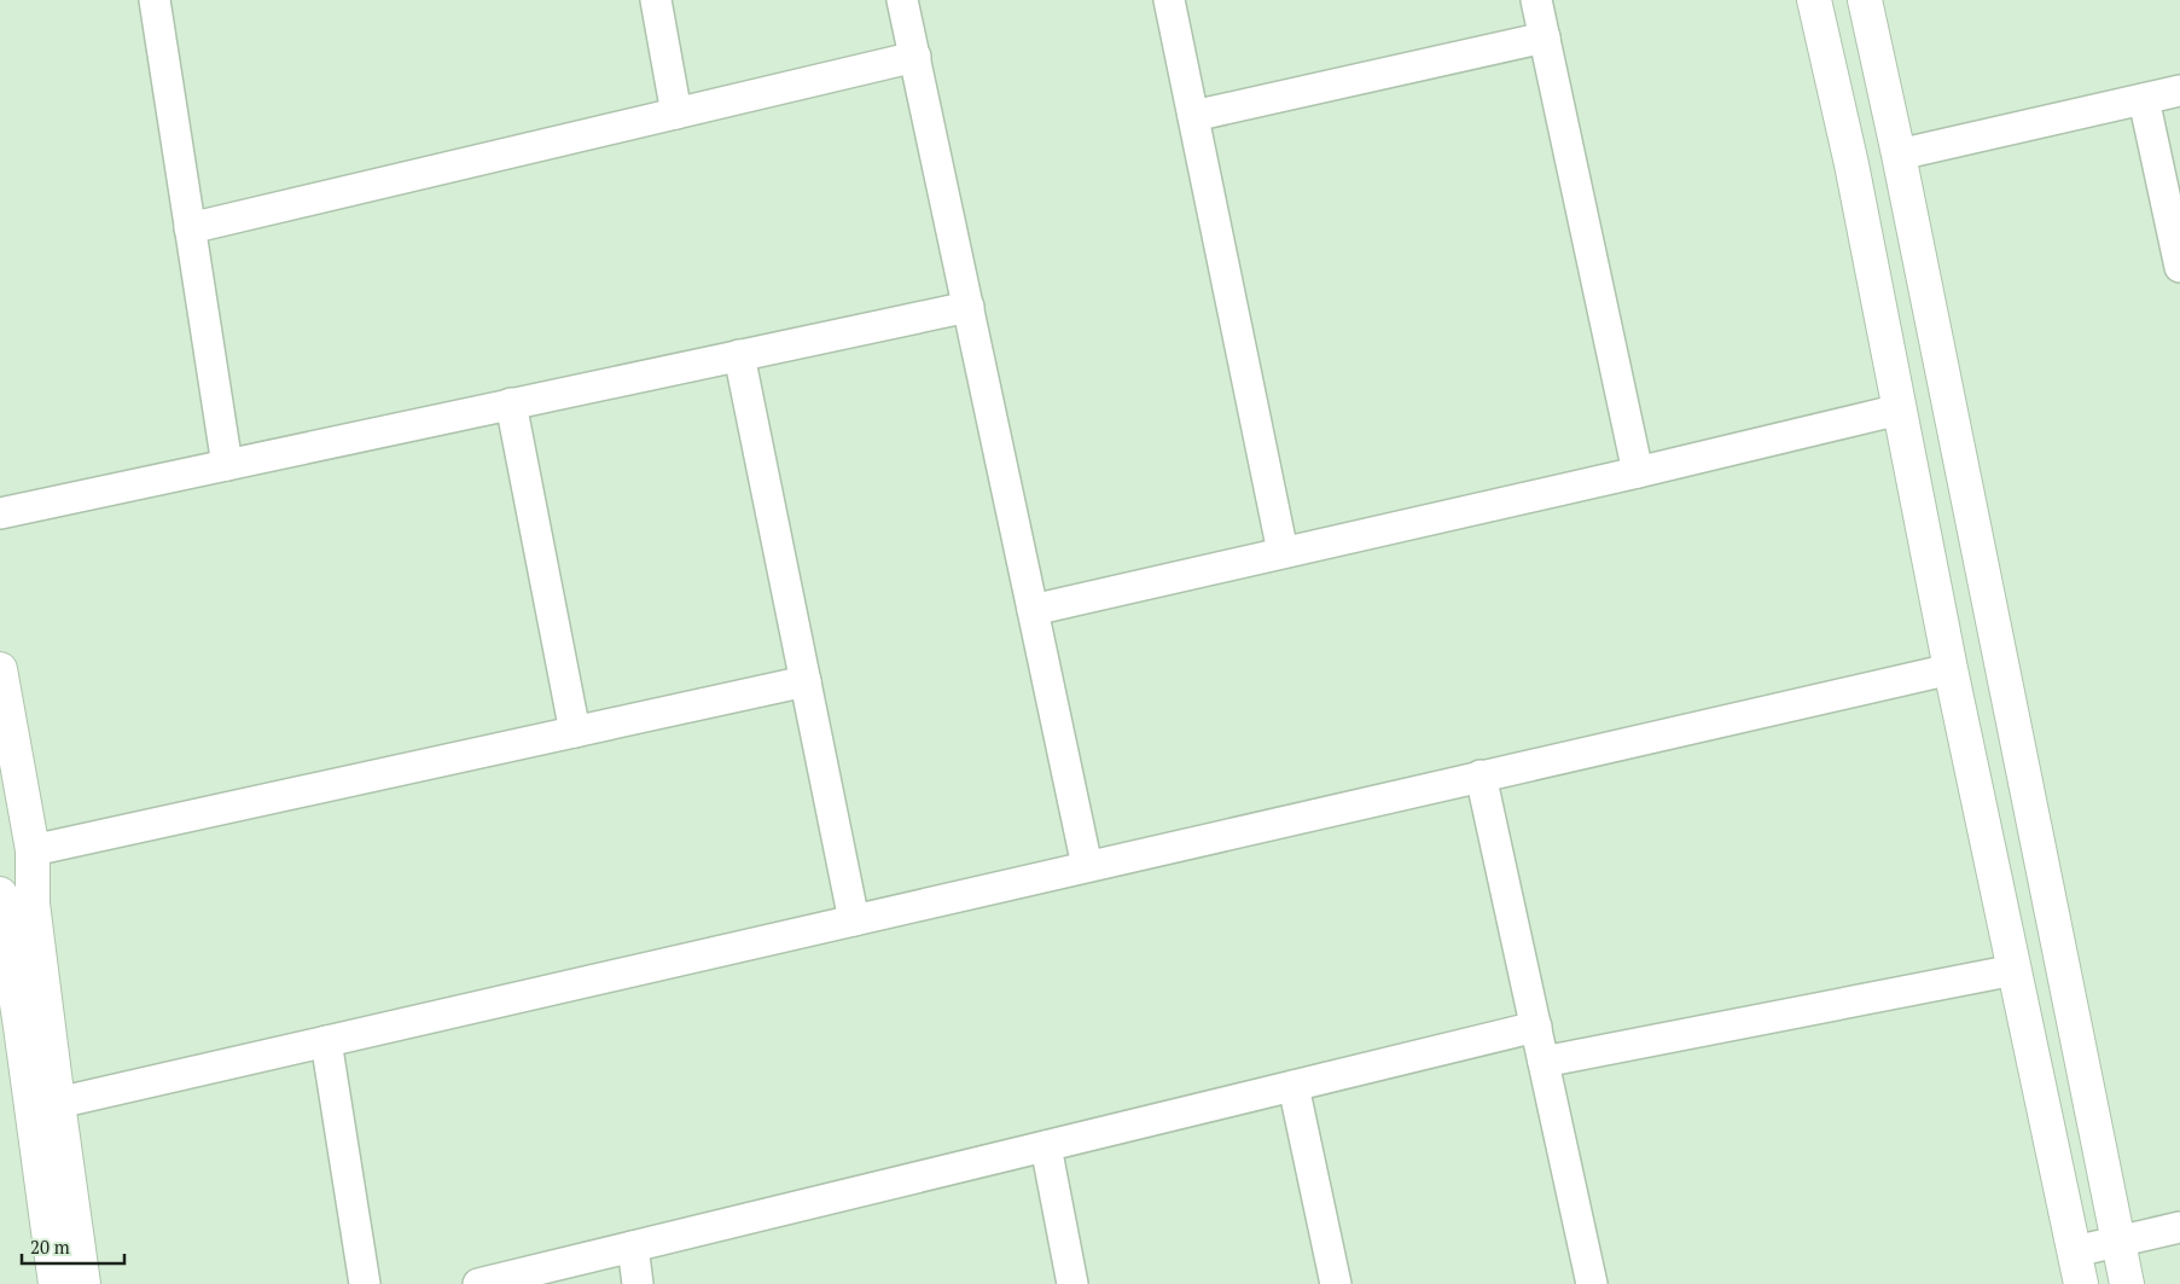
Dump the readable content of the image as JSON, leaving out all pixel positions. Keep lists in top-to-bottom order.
{
  "scale_bar": "20 m"
}
